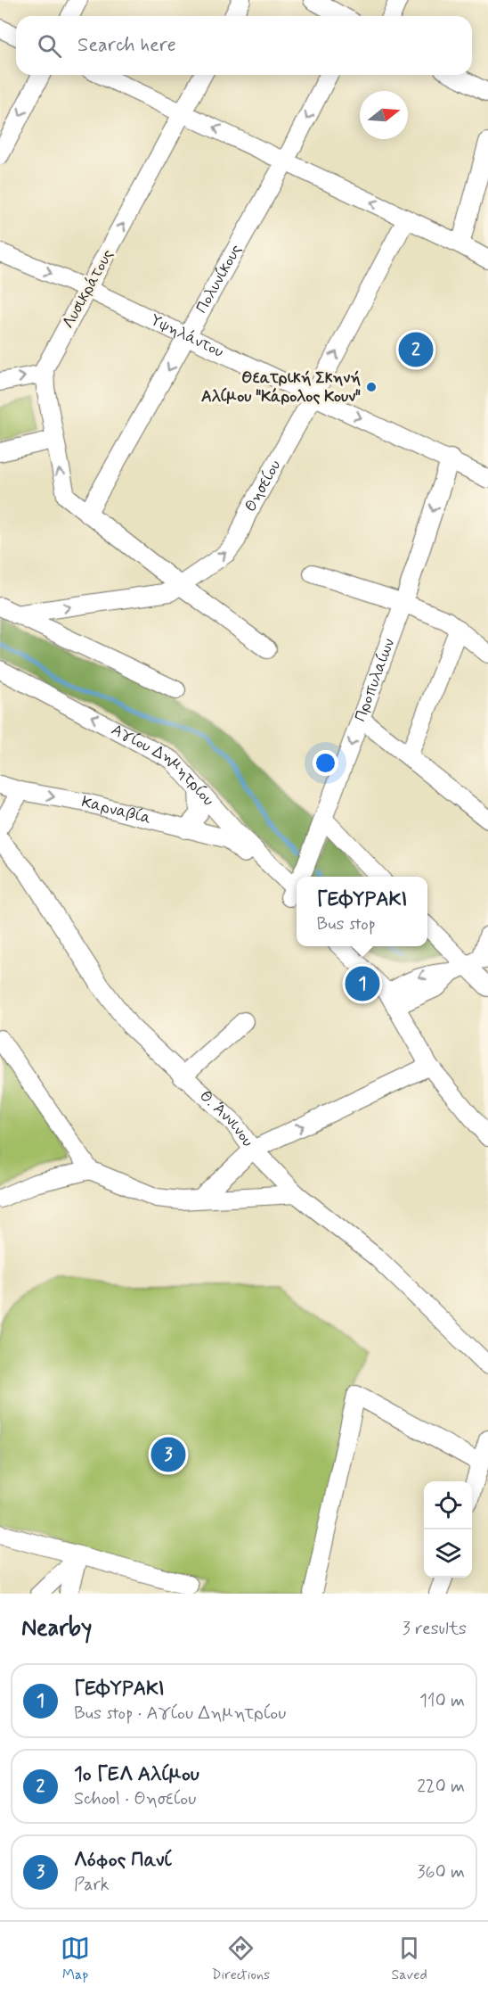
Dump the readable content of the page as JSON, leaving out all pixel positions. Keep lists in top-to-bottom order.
{
  "streets": {
    "street": [
      "Πολυνίκους",
      "Λυσικράτους",
      "Υψηλάντου",
      "Θησείου",
      "Προπυλαίων",
      "Αγίου Δημητρίου",
      "Καρναβία",
      "Θ. Άννινου"
    ]
  },
  "crossings": [
    ["Πολυνίκους", "Υψηλάντου"],
    ["Λυσικράτους", "Υψηλάντου"],
    ["Υψηλάντου", "Θησείου"],
    ["Υψηλάντου", "Προπυλαίων"],
    ["Αγίου Δημητρίου", "Καρναβία"]
  ],
  "one_way": [
    "Πολυνίκους",
    "Υψηλάντου",
    "Θησείου",
    "Προπυλαίων"
  ],
  "places": ["Θεατρική Σκηνή Αλίμου \"Κάρολος Κουν\""],
  "north": "right",
  "page": {
    "search": "Search here",
    "pins": ["2", "1", "3"],
    "popup": ["ΓΕΦΥΡΑΚΙ", "Bus stop"],
    "heading": ["Nearby", "3 results"],
    "list": [
      {
        "mark": "1",
        "name": "ΓΕΦΥΡΑΚΙ",
        "note": "Bus stop · Αγίου Δημητρίου",
        "value": "110 m"
      },
      {
        "mark": "2",
        "name": "1ο ΓΕΛ Αλίμου",
        "note": "School · Θησείου",
        "value": "220 m"
      },
      {
        "mark": "3",
        "name": "Λόφος Πανί",
        "note": "Park",
        "value": "360 m"
      }
    ],
    "nav": ["Map", "Directions", "Saved"]
  }
}
